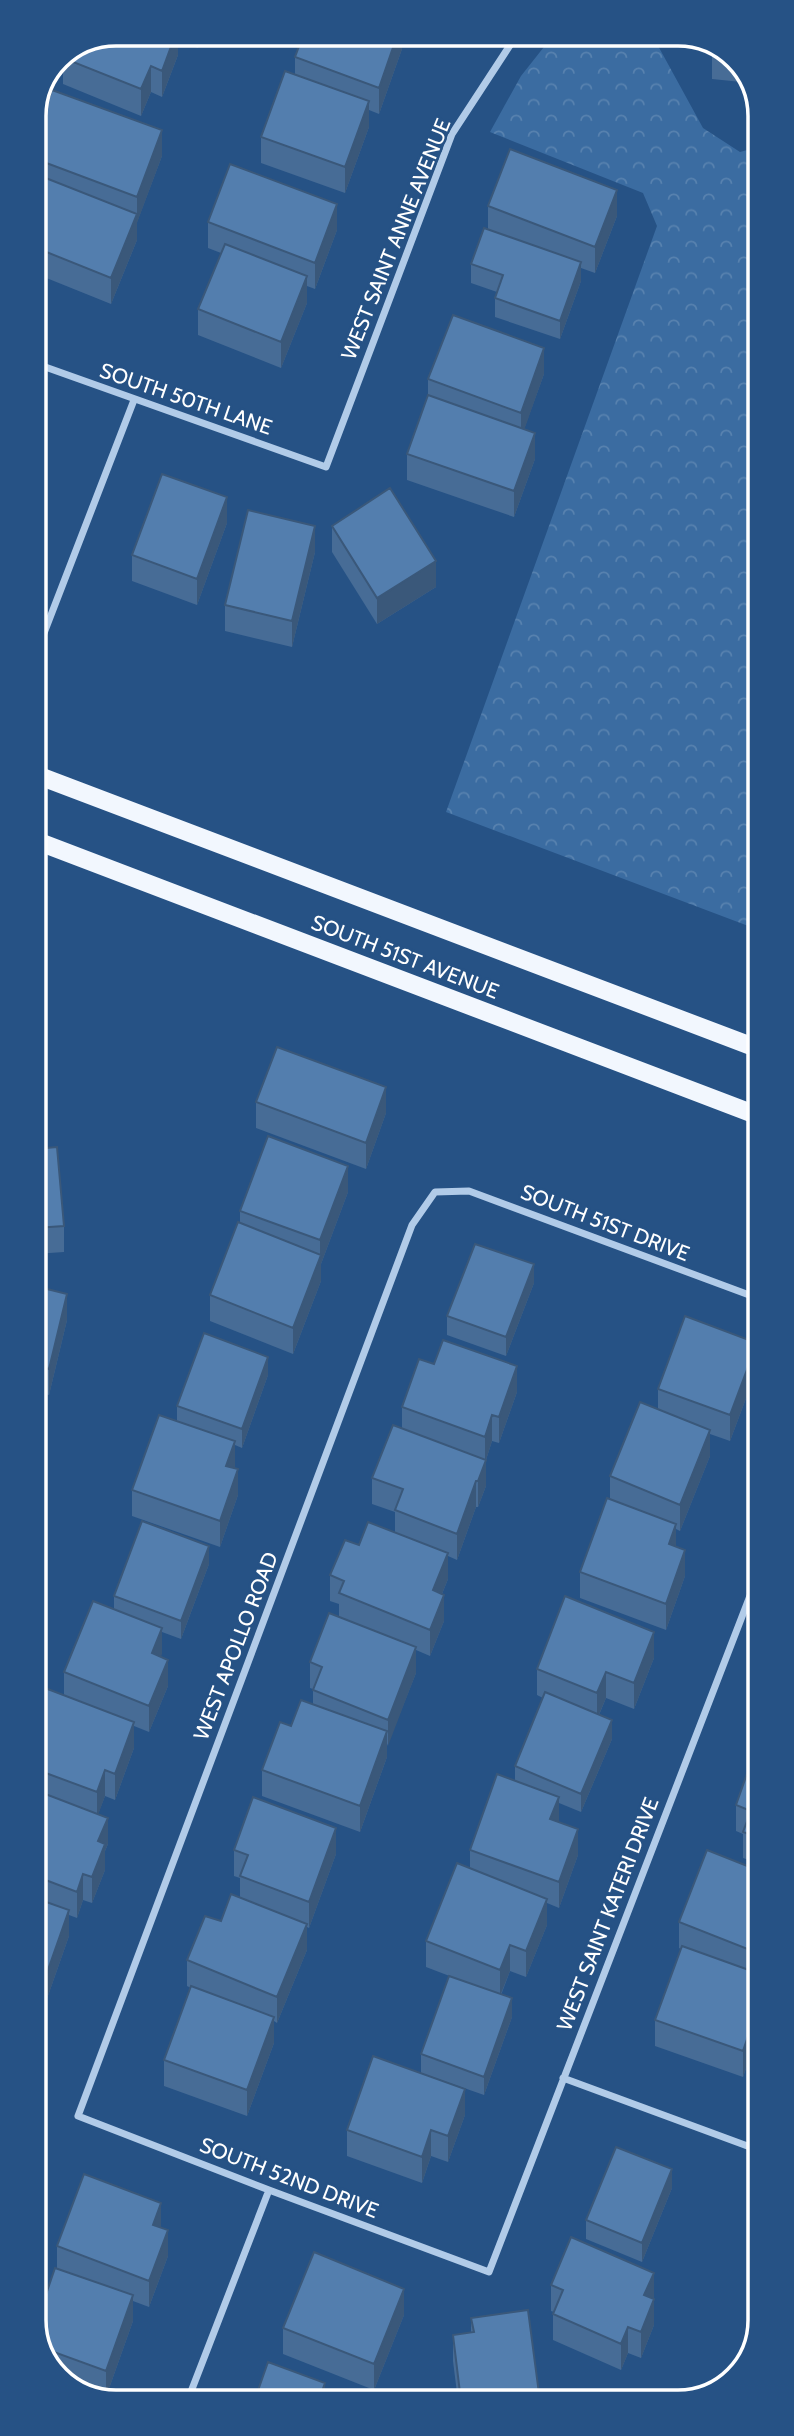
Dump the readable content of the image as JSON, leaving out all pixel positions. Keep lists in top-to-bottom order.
{
  "streets": {
    "main road": ["SOUTH 51ST AVENUE"],
    "street": [
      "WEST SAINT ANNE AVENUE",
      "SOUTH 50TH LANE",
      "SOUTH 51ST DRIVE",
      "WEST APOLLO ROAD",
      "WEST SAINT KATERI DRIVE",
      "SOUTH 52ND DRIVE"
    ]
  },
  "crossings": [
    ["WEST SAINT ANNE AVENUE", "SOUTH 50TH LANE"],
    ["SOUTH 51ST DRIVE", "WEST APOLLO ROAD"],
    ["WEST APOLLO ROAD", "SOUTH 52ND DRIVE"],
    ["WEST SAINT KATERI DRIVE", "SOUTH 52ND DRIVE"]
  ]
}
